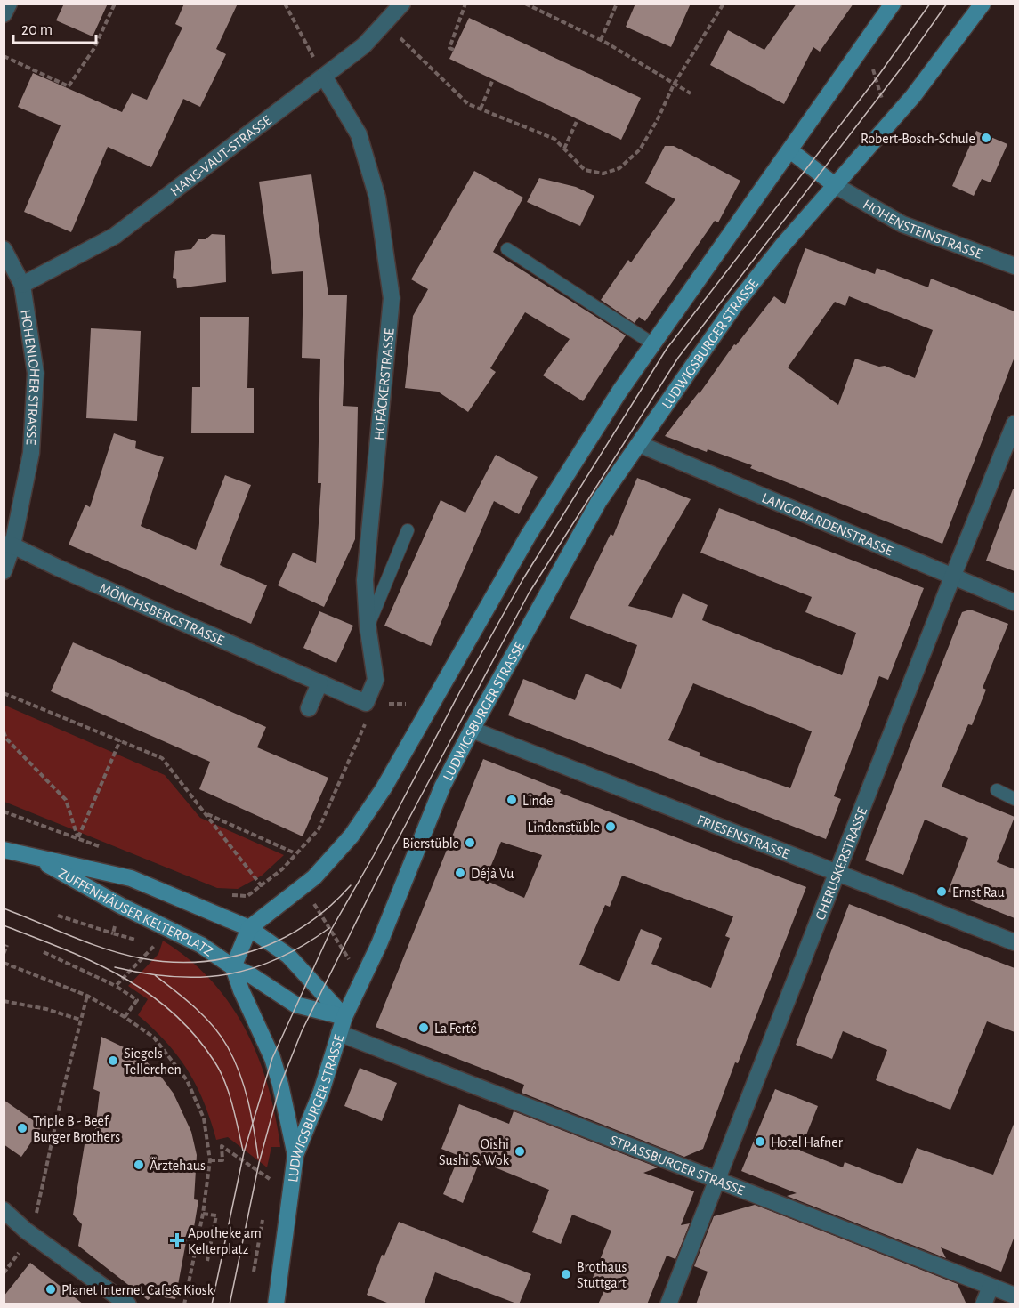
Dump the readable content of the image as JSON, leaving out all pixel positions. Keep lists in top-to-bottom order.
{
  "streets": {
    "main road": ["LUDWIGSBURGER STRASSE", "ZUFFENHÄUSER KELTERPLATZ"],
    "street": [
      "HANS-VAUT-STRASSE",
      "HOHENSTEINSTRASSE",
      "HOHENLOHER STRASSE",
      "HOFÄCKERSTRASSE",
      "LANGOBARDENSTRASSE",
      "MÖNCHSBERGSTRASSE",
      "FRIESENSTRASSE",
      "CHERUSKERSTRASSE",
      "STRASSBURGER STRASSE"
    ]
  },
  "crossings": [
    ["HANS-VAUT-STRASSE", "HOHENLOHER STRASSE"],
    ["HANS-VAUT-STRASSE", "HOFÄCKERSTRASSE"],
    ["HOHENSTEINSTRASSE", "LUDWIGSBURGER STRASSE"],
    ["LUDWIGSBURGER STRASSE", "LANGOBARDENSTRASSE"],
    ["LUDWIGSBURGER STRASSE", "FRIESENSTRASSE"],
    ["LUDWIGSBURGER STRASSE", "ZUFFENHÄUSER KELTERPLATZ"],
    ["LUDWIGSBURGER STRASSE", "STRASSBURGER STRASSE"],
    ["HOHENLOHER STRASSE", "MÖNCHSBERGSTRASSE"],
    ["HOFÄCKERSTRASSE", "MÖNCHSBERGSTRASSE"],
    ["LANGOBARDENSTRASSE", "CHERUSKERSTRASSE"],
    ["FRIESENSTRASSE", "CHERUSKERSTRASSE"],
    ["CHERUSKERSTRASSE", "STRASSBURGER STRASSE"]
  ],
  "places": {
    "other": [
      "Robert-Bosch-Schule",
      "Linde",
      "Lindenstüble",
      "Bierstüble",
      "Déjà Vu",
      "Ernst Rau",
      "La Ferté",
      "Siegels Tellerchen",
      "Triple B - Beef Burger Brothers",
      "Hotel Hafner",
      "Oishi Sushi & Wok",
      "Ärztehaus",
      "Brothaus Stuttgart",
      "Planet Internet Cafe& Kiosk"
    ],
    "health": ["Apotheke am Kelterplatz"]
  },
  "scale_bar": "20 m"
}
